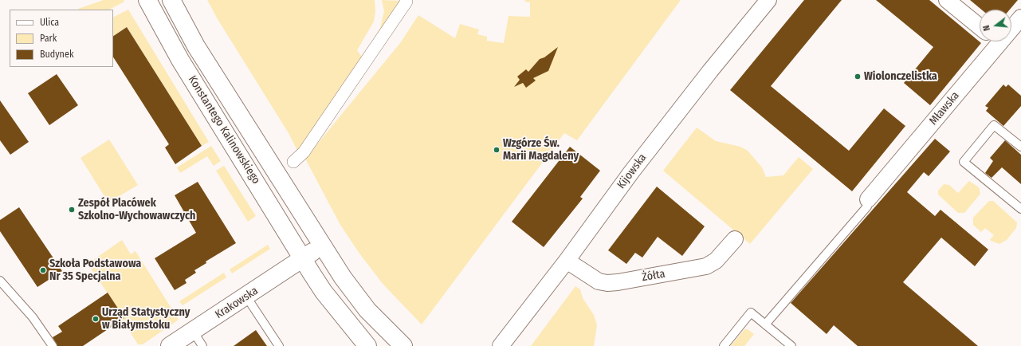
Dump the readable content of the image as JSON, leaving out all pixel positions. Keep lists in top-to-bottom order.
{
  "streets": {
    "street": [
      "Mławska",
      "Konstantego Kalinowskiego",
      "Kijowska",
      "Żółta",
      "Krakowska"
    ]
  },
  "crossings": [
    ["Konstantego Kalinowskiego", "Krakowska"],
    ["Kijowska", "Żółta"]
  ],
  "places": [
    "Wiolonczelistka",
    "Wzgórze Św. Marii Magdaleny",
    "Zespół Placówek Szkolno-Wychowawczych",
    "Szkoła Podstawowa Nr 35 Specjalna",
    "Urząd Statystyczny w Białymstoku"
  ],
  "legend": ["Ulica", "Park", "Budynek"],
  "north": "left"
}
